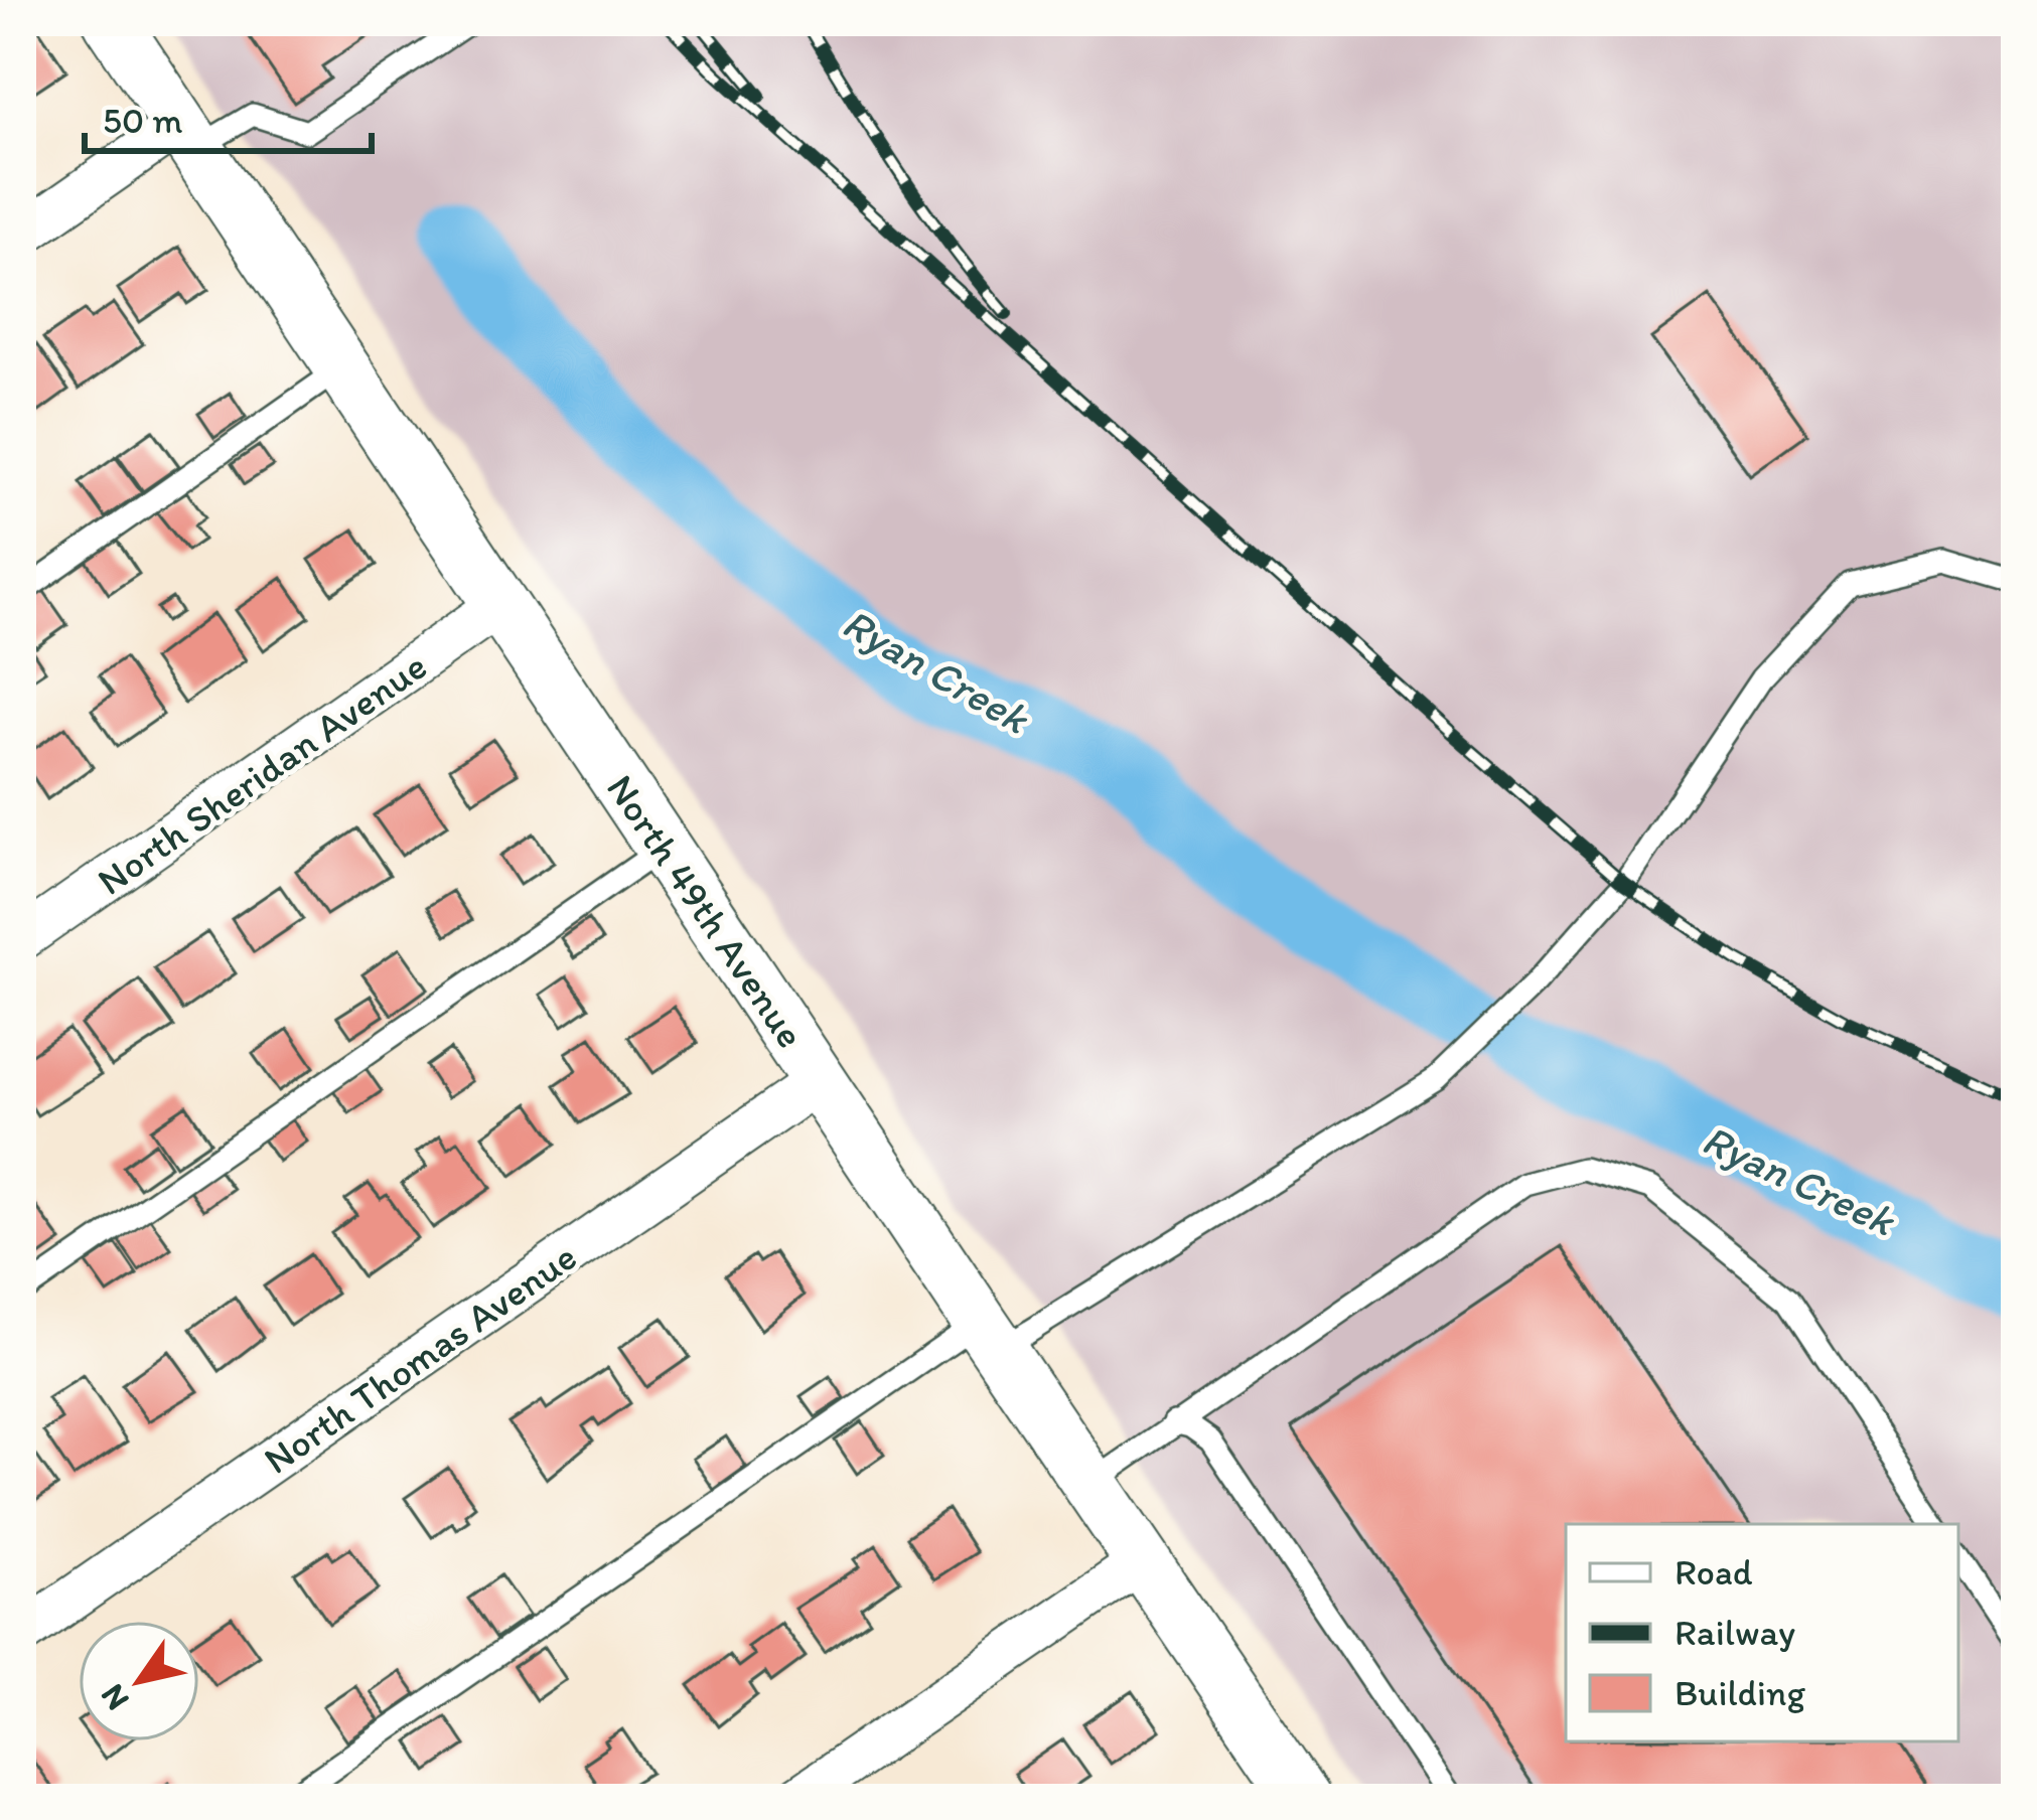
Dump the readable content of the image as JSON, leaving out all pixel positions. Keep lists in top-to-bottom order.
{
  "streets": {
    "street": ["North Sheridan Avenue", "North 49th Avenue", "North Thomas Avenue"]
  },
  "crossings": [
    ["North Sheridan Avenue", "North 49th Avenue"],
    ["North 49th Avenue", "North Thomas Avenue"]
  ],
  "water": ["Ryan Creek"],
  "legend": ["Road", "Railway", "Building"],
  "scale_bar": "50 m",
  "north": "bottom left"
}
